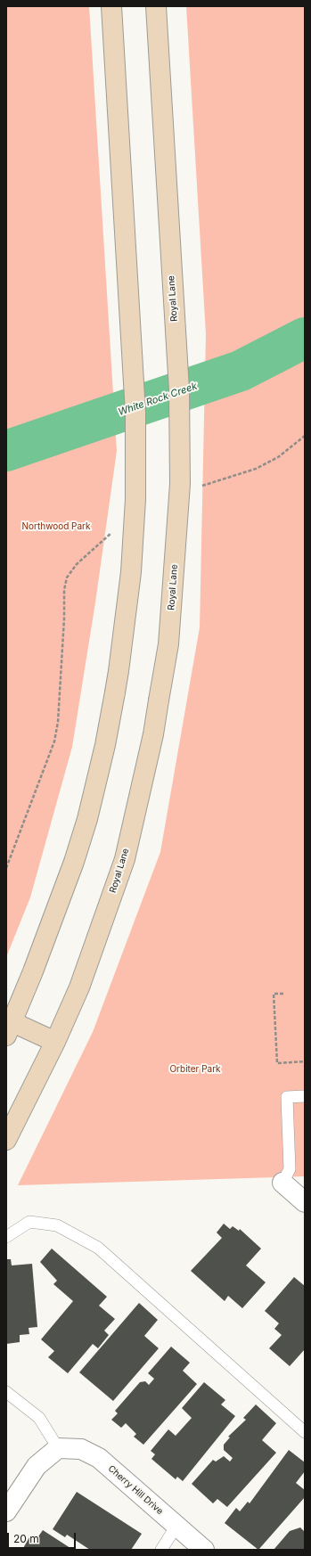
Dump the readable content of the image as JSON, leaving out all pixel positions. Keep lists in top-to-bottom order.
{
  "streets": {
    "main road": ["Royal Lane"],
    "street": ["Cherry Hill Drive"]
  },
  "water": ["White Rock Creek"],
  "parks": ["Northwood Park", "Orbiter Park"],
  "scale_bar": "20 m"
}
